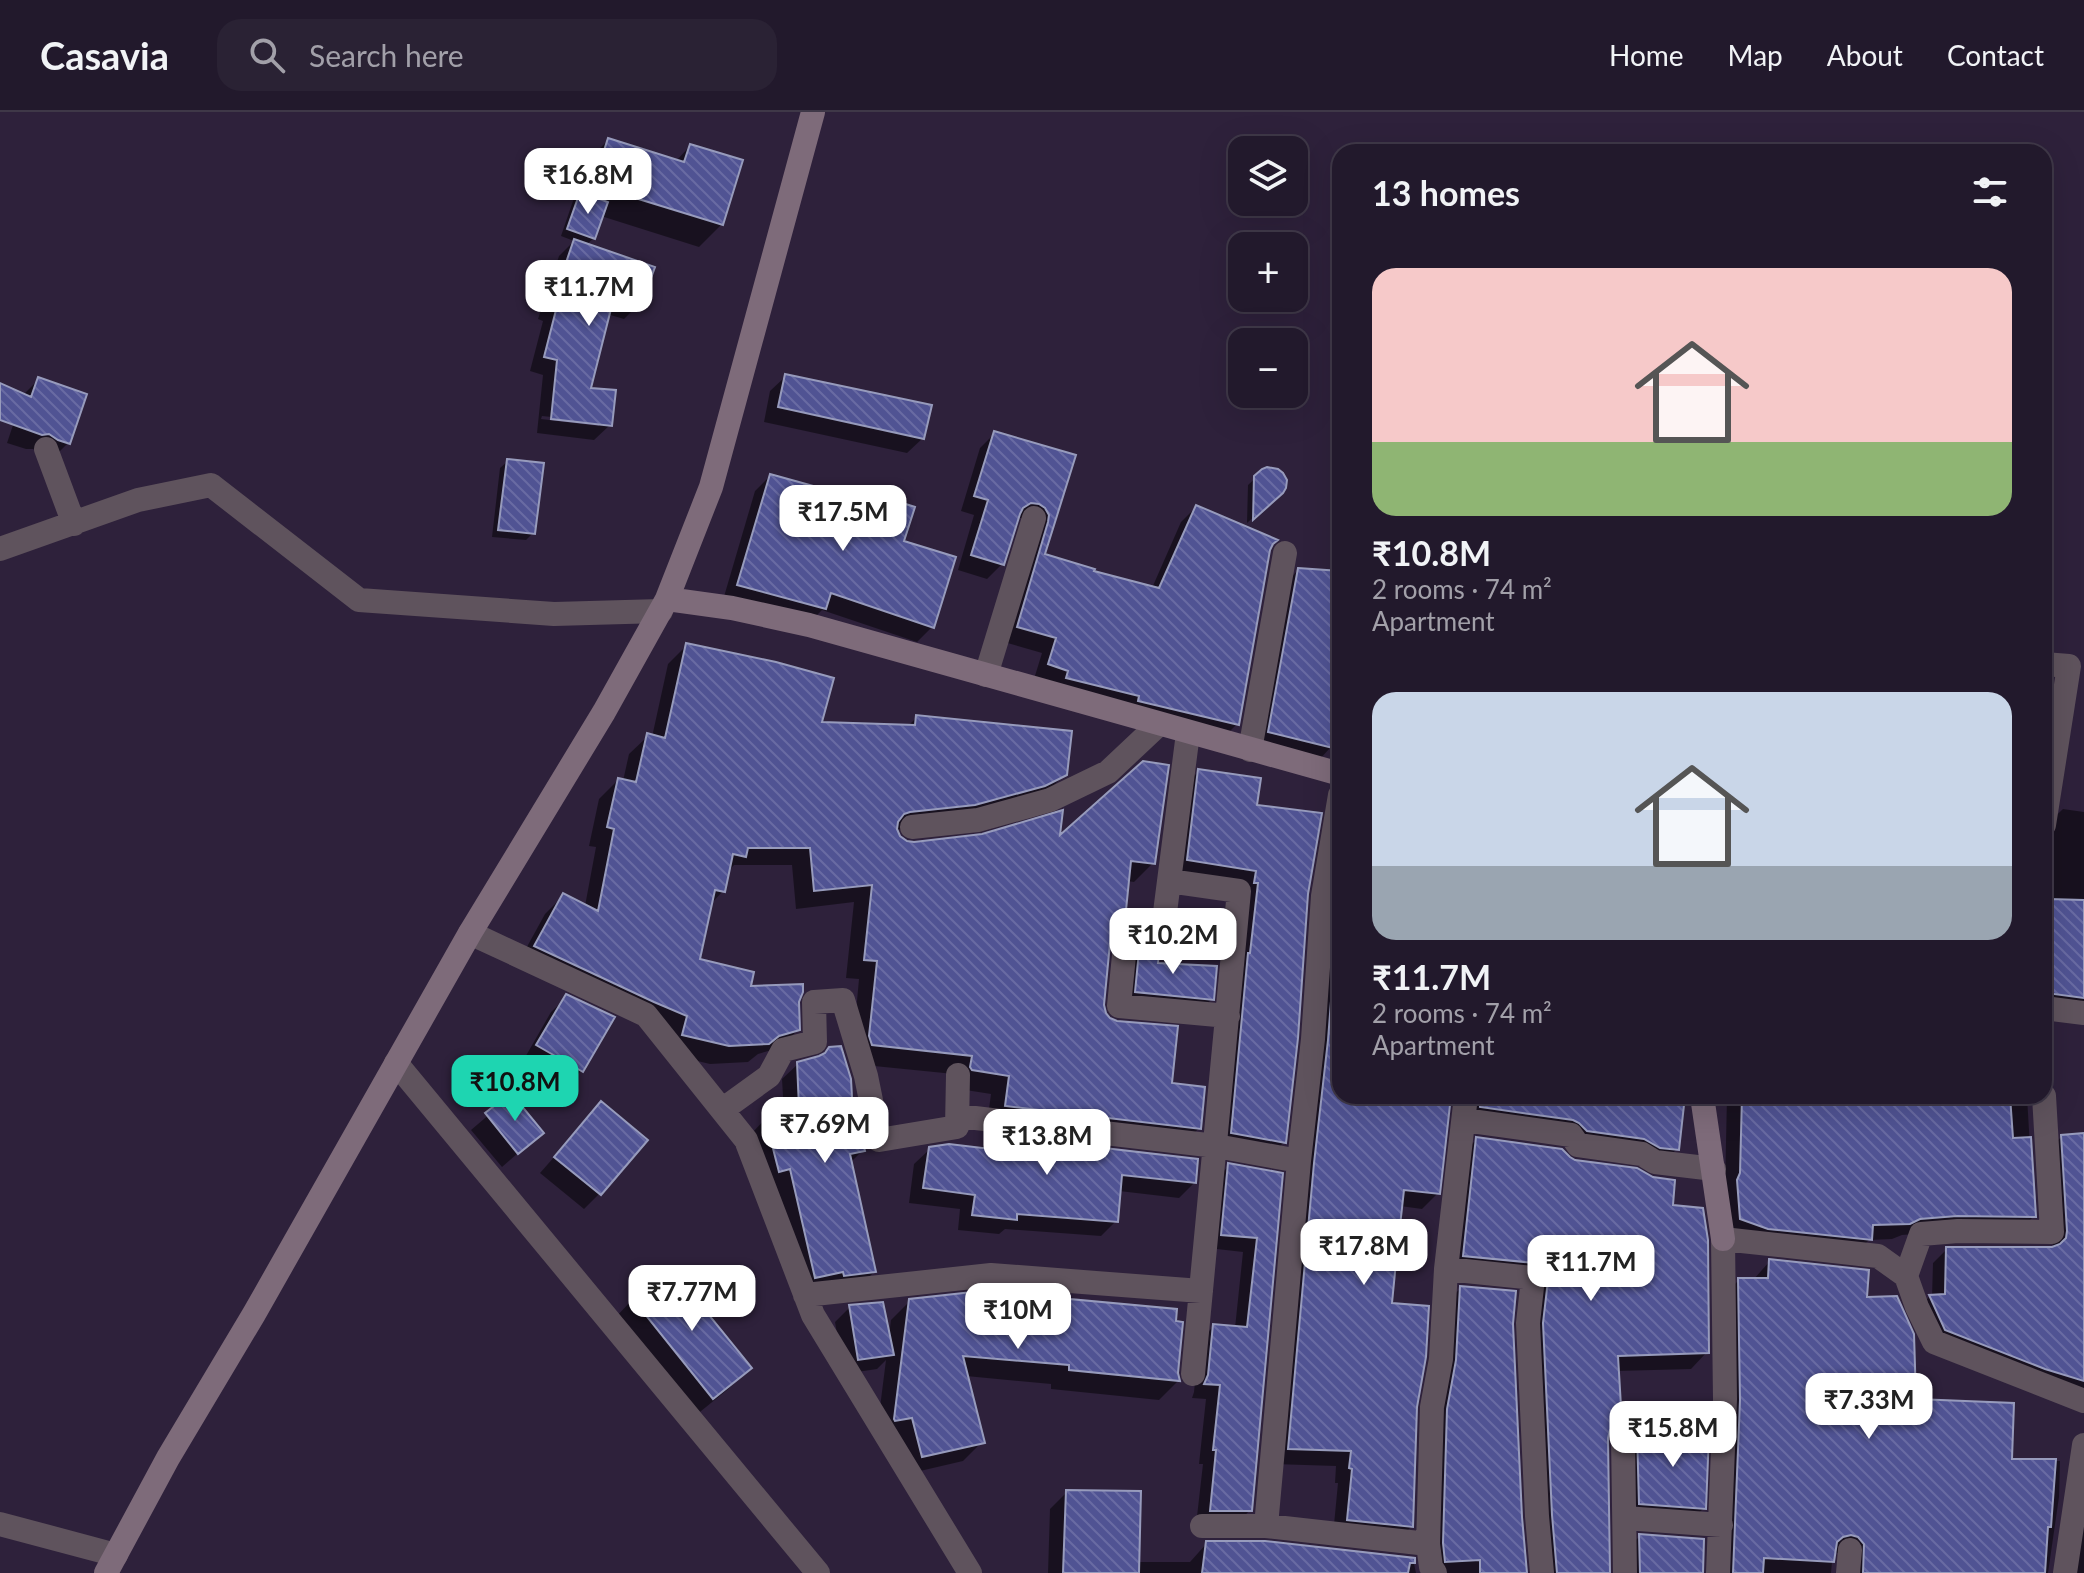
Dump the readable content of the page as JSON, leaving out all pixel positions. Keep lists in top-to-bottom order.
{
  "page": {
    "header": "Casavia",
    "search": "Search here",
    "nav": [
      "Home",
      "Map",
      "About",
      "Contact"
    ],
    "map_buttons": ["+", "−"],
    "heading": "13 homes",
    "price": [
      "₹16.8M",
      "₹11.7M",
      "₹17.5M",
      "₹10.2M",
      "₹10.8M",
      "₹7.69M",
      "₹13.8M",
      "₹17.8M",
      "₹11.7M",
      "₹7.77M",
      "₹10M",
      "₹7.33M",
      "₹15.8M"
    ],
    "list": [
      {
        "name": "₹10.8M",
        "note": "2 rooms · 74 m² · Apartment"
      },
      {
        "name": "₹11.7M",
        "note": "2 rooms · 74 m² · Apartment"
      }
    ]
  }
}
